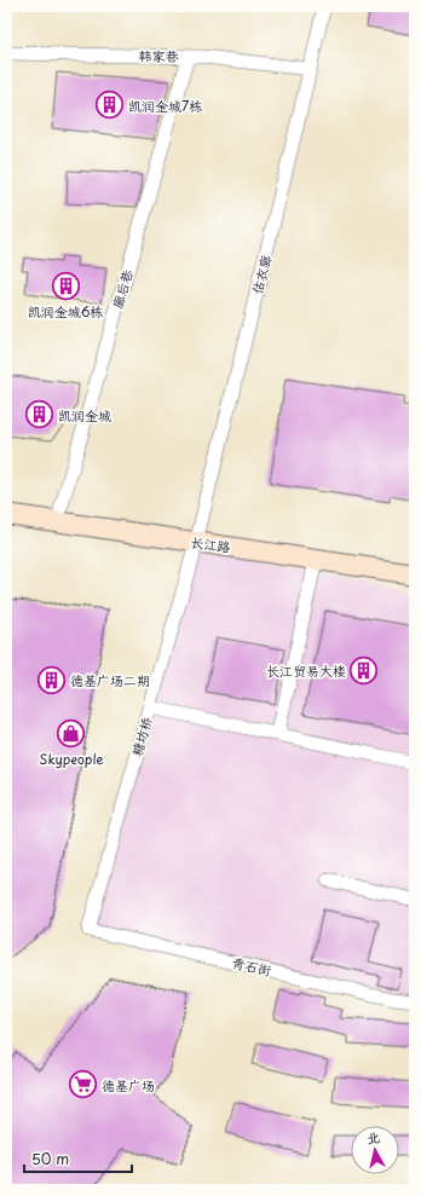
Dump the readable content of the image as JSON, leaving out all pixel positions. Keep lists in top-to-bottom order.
{
  "streets": {
    "main road": ["长江路"],
    "street": [
      "韩家巷",
      "估衣廊",
      "廊后巷",
      "糖坊桥",
      "青石街"
    ]
  },
  "crossings": [
    ["韩家巷", "估衣廊"],
    ["韩家巷", "廊后巷"],
    ["估衣廊", "长江路"],
    ["估衣廊", "糖坊桥"],
    ["廊后巷", "长江路"],
    ["长江路", "糖坊桥"],
    ["糖坊桥", "青石街"]
  ],
  "places": {
    "building": [
      "凯润金城7栋",
      "凯润金城6栋",
      "凯润金城",
      "长江贸易大楼",
      "德基广场二期"
    ],
    "shop": ["Skypeople"],
    "supermarket": ["德基广场"]
  },
  "scale_bar": "50 m",
  "north": "top"
}
